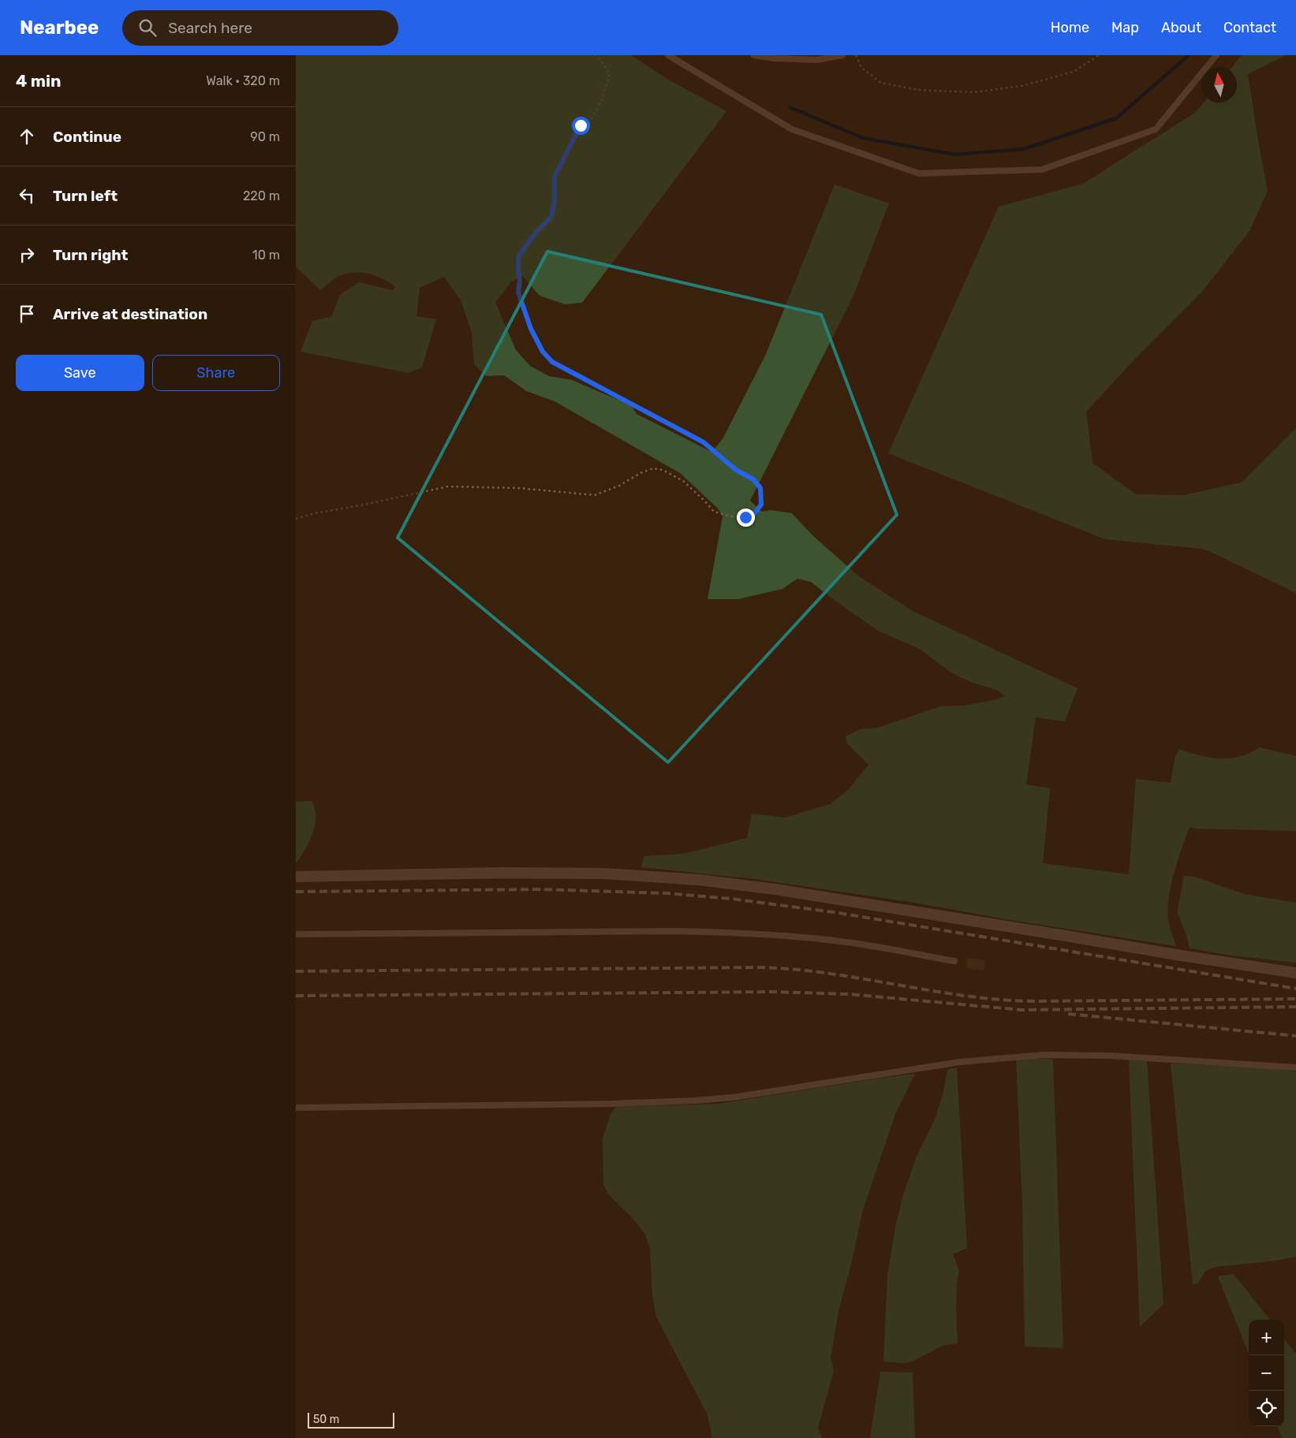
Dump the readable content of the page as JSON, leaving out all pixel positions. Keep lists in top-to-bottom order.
{
  "scale_bar": "50 m",
  "north": "top",
  "page": {
    "header": "Nearbee",
    "search": "Search here",
    "nav": [
      "Home",
      "Map",
      "About",
      "Contact"
    ],
    "heading": ["4 min", "Walk · 320 m"],
    "list": [
      ["Continue", "90 m"],
      ["Turn left", "220 m"],
      ["Turn right", "10 m"],
      "Arrive at destination"
    ],
    "buttons": ["Save", "Share"],
    "map_buttons": ["+", "−"],
    "scale": "50 m"
  }
}
